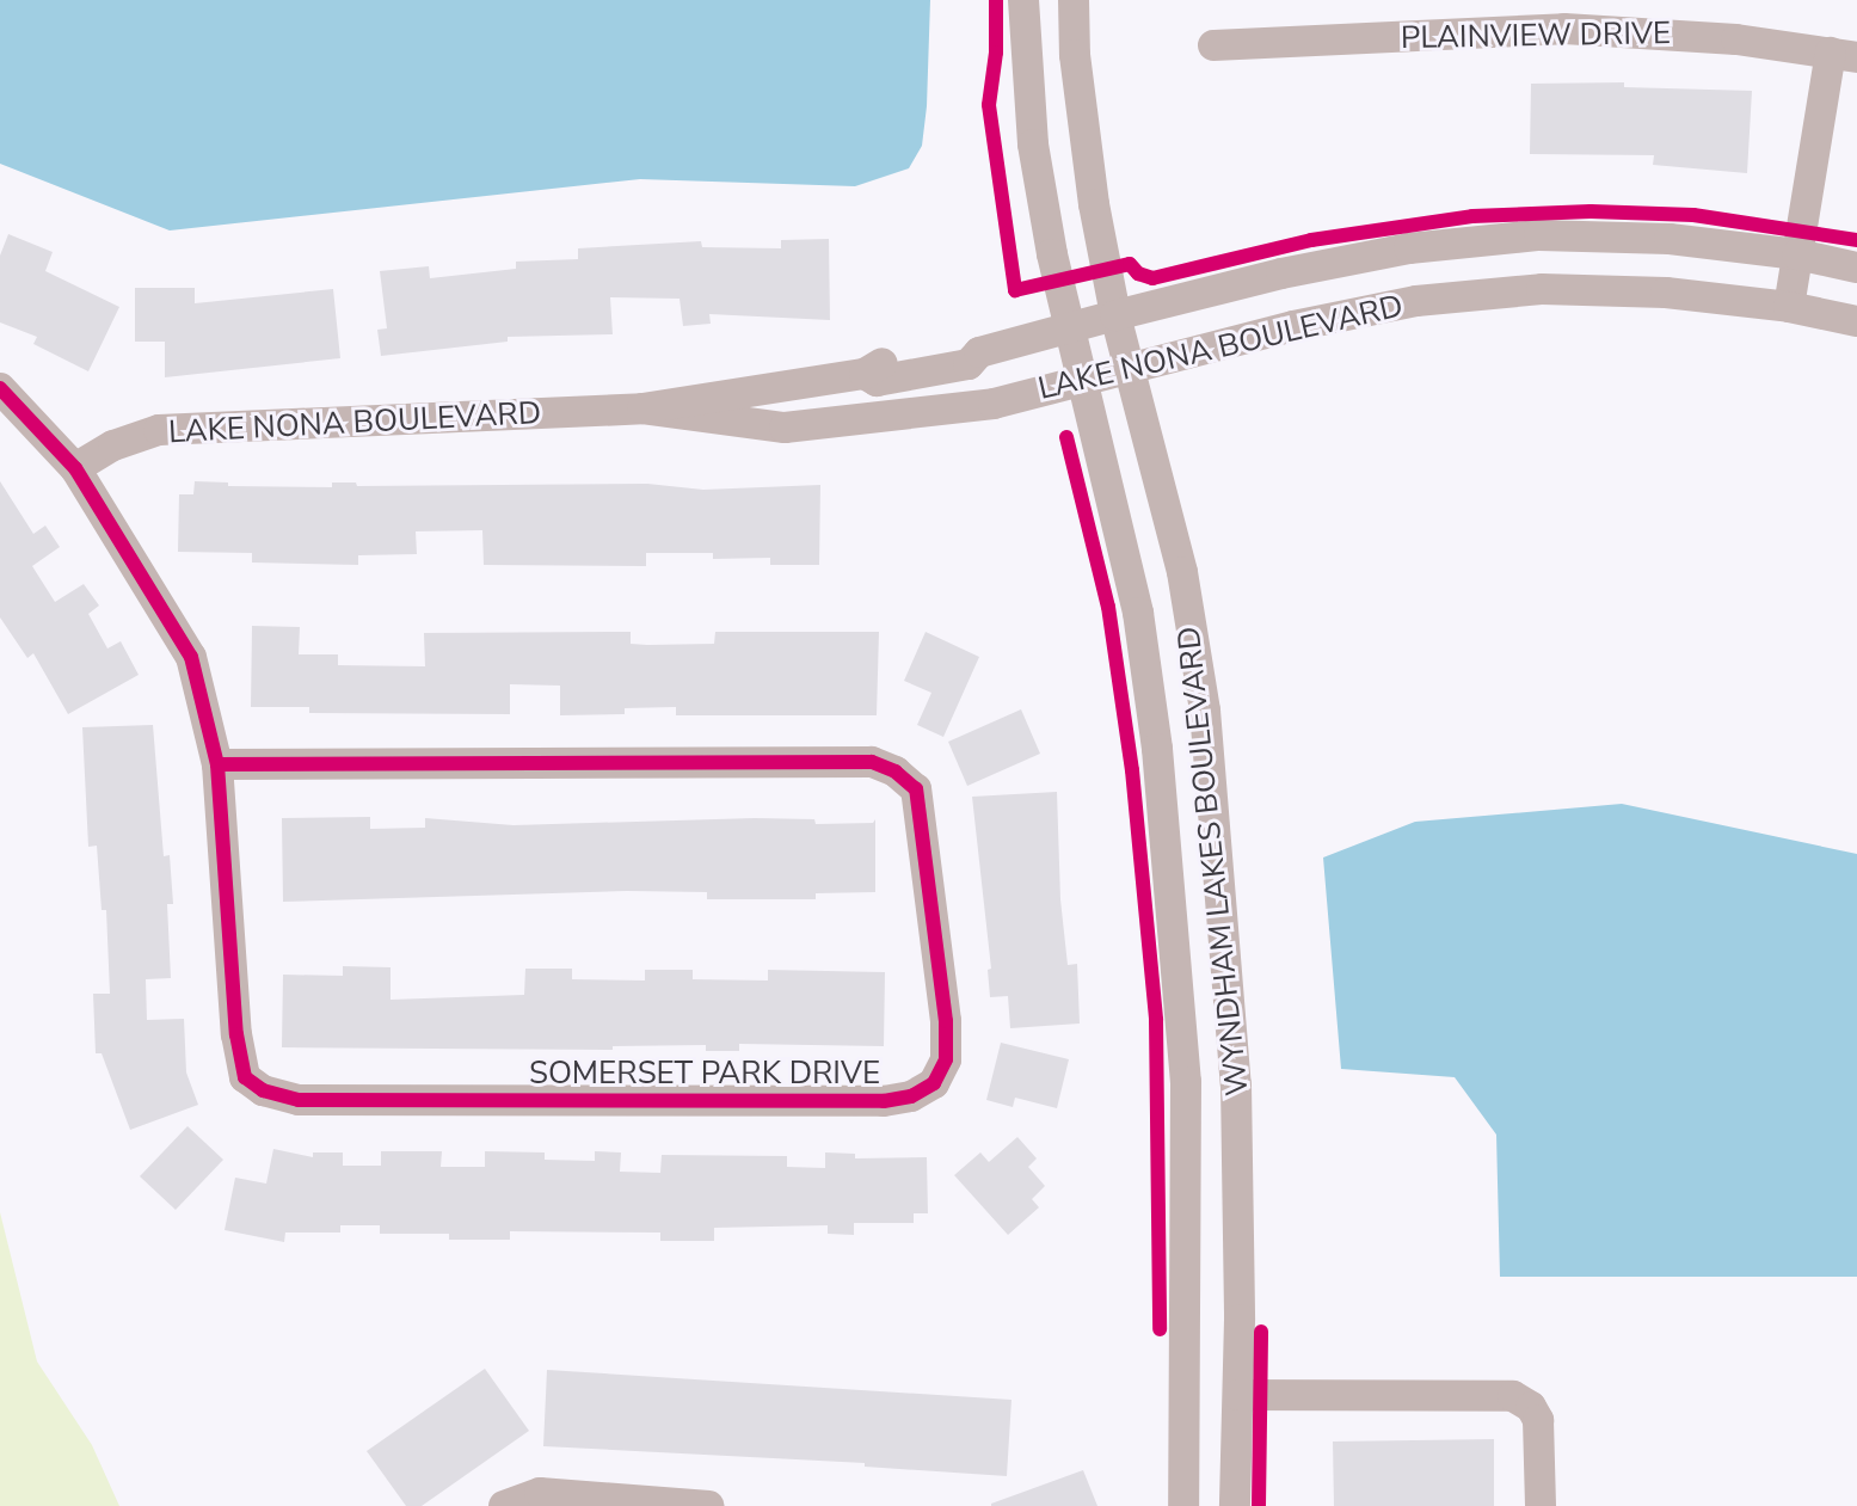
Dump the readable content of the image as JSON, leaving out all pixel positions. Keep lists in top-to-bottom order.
{
  "streets": {
    "street": [
      "PLAINVIEW DRIVE",
      "LAKE NONA BOULEVARD",
      "WYNDHAM LAKES BOULEVARD",
      "SOMERSET PARK DRIVE"
    ]
  },
  "crossings": [
    ["LAKE NONA BOULEVARD", "WYNDHAM LAKES BOULEVARD"],
    ["LAKE NONA BOULEVARD", "SOMERSET PARK DRIVE"]
  ]
}
